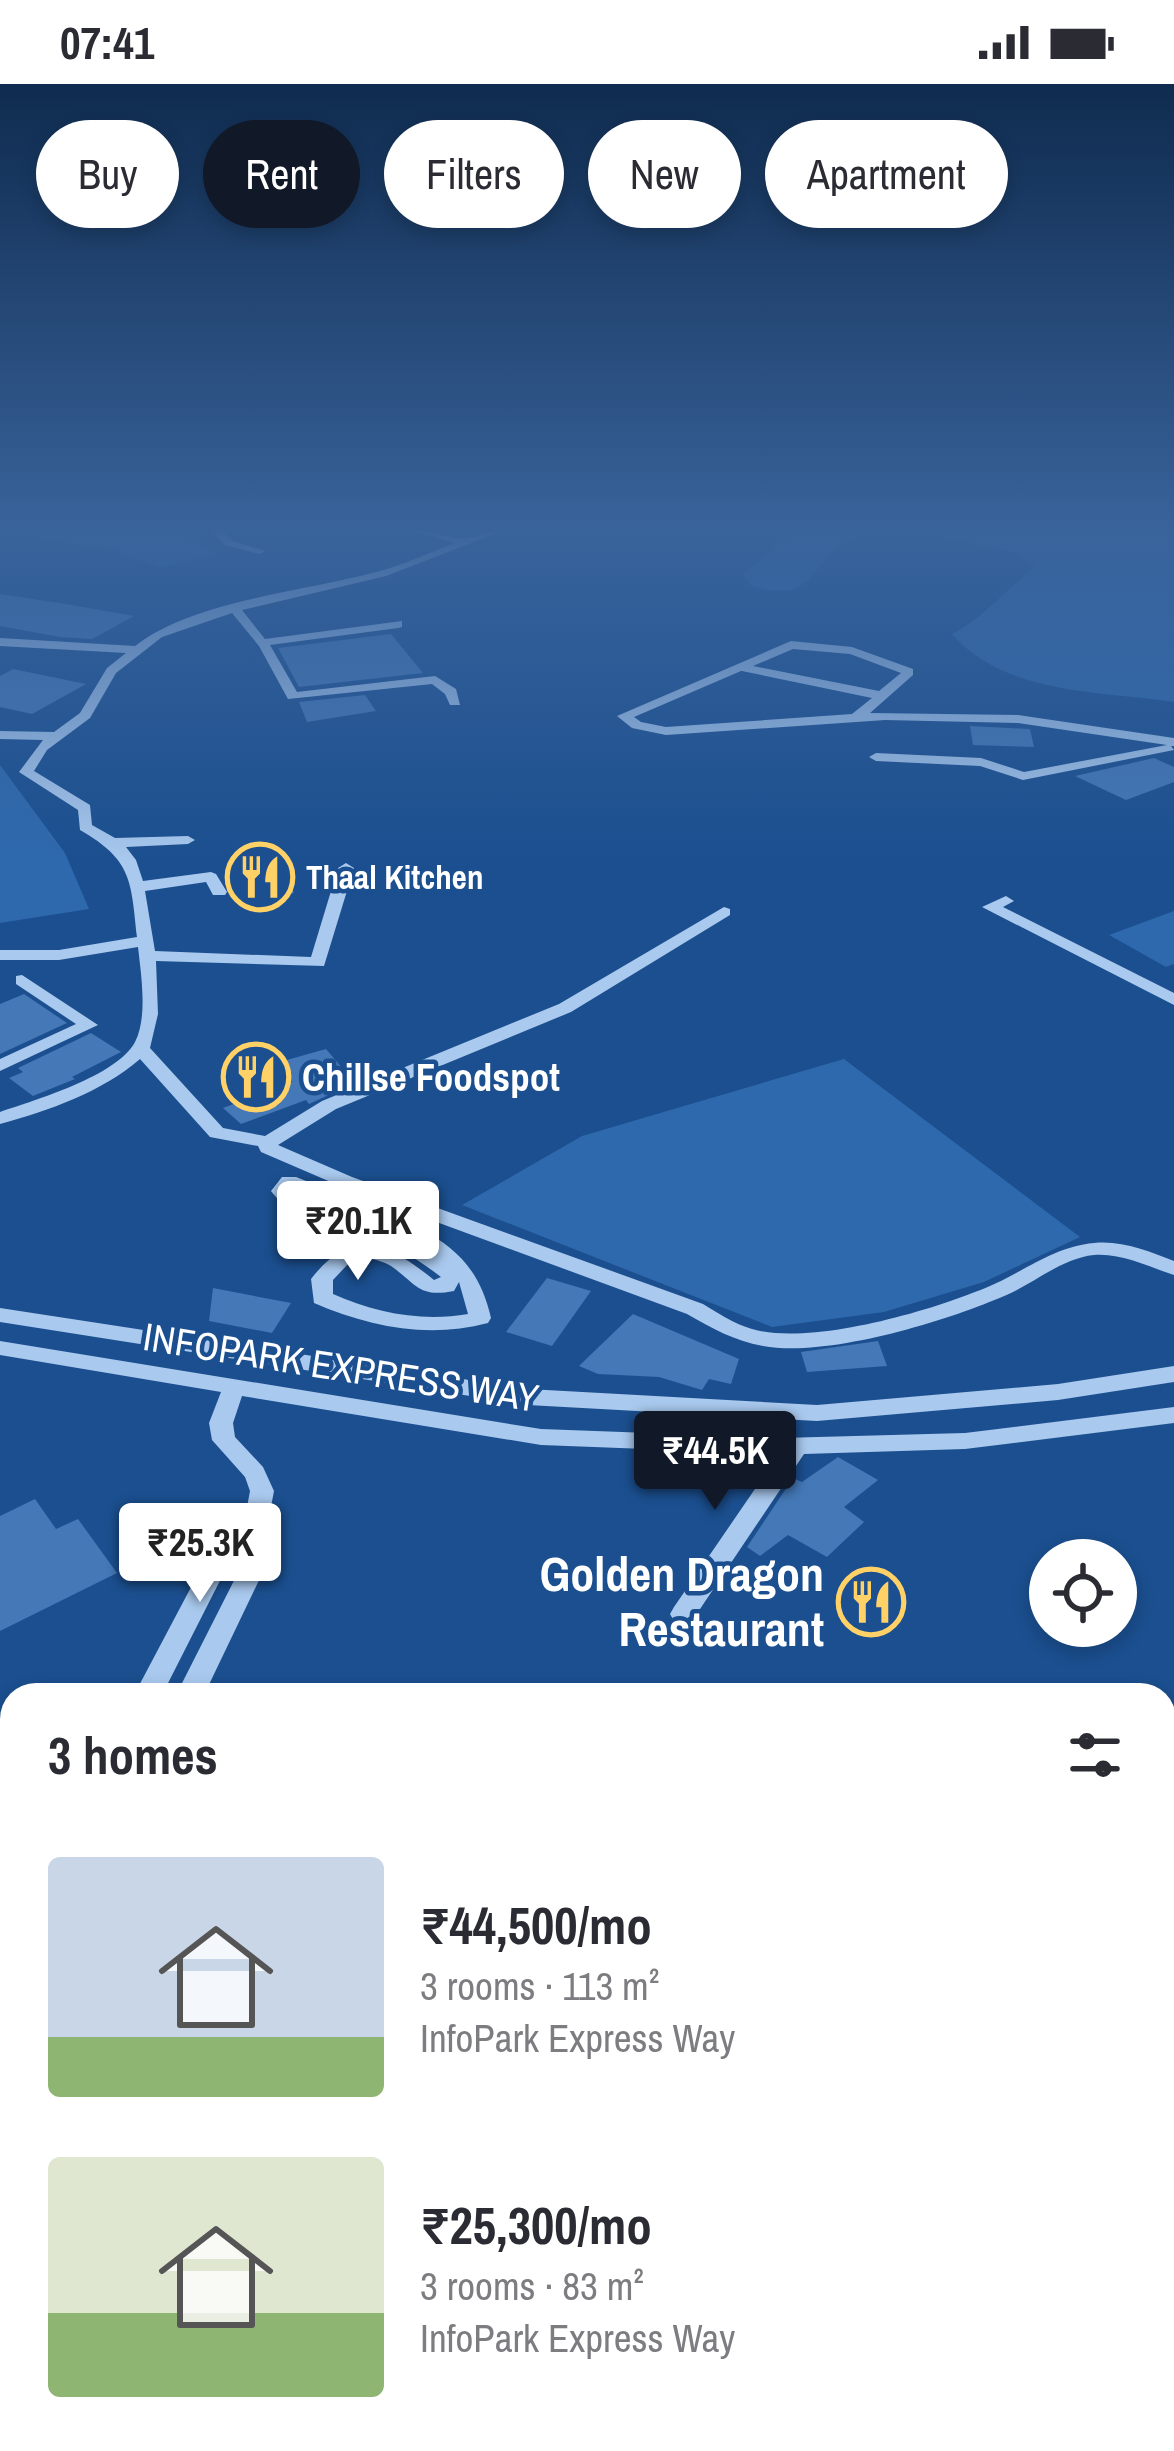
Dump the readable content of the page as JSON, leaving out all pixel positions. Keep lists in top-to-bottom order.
{
  "streets": {
    "street": ["INFOPARK EXPRESS WAY"]
  },
  "places": {
    "restaurant": ["Thaal Kitchen", "Chillse Foodspot", "Golden Dragon Restaurant"]
  },
  "page": {
    "status": "07:41",
    "chip": [
      "Buy",
      "Rent",
      "Filters",
      "New",
      "Apartment"
    ],
    "price": ["₹20.1K", "₹44.5K", "₹25.3K"],
    "heading": "3 homes",
    "list": [
      {
        "name": "₹44,500/mo",
        "note": "3 rooms · 113 m² · InfoPark Express Way"
      },
      {
        "name": "₹25,300/mo",
        "note": "3 rooms · 83 m² · InfoPark Express Way"
      }
    ]
  }
}
